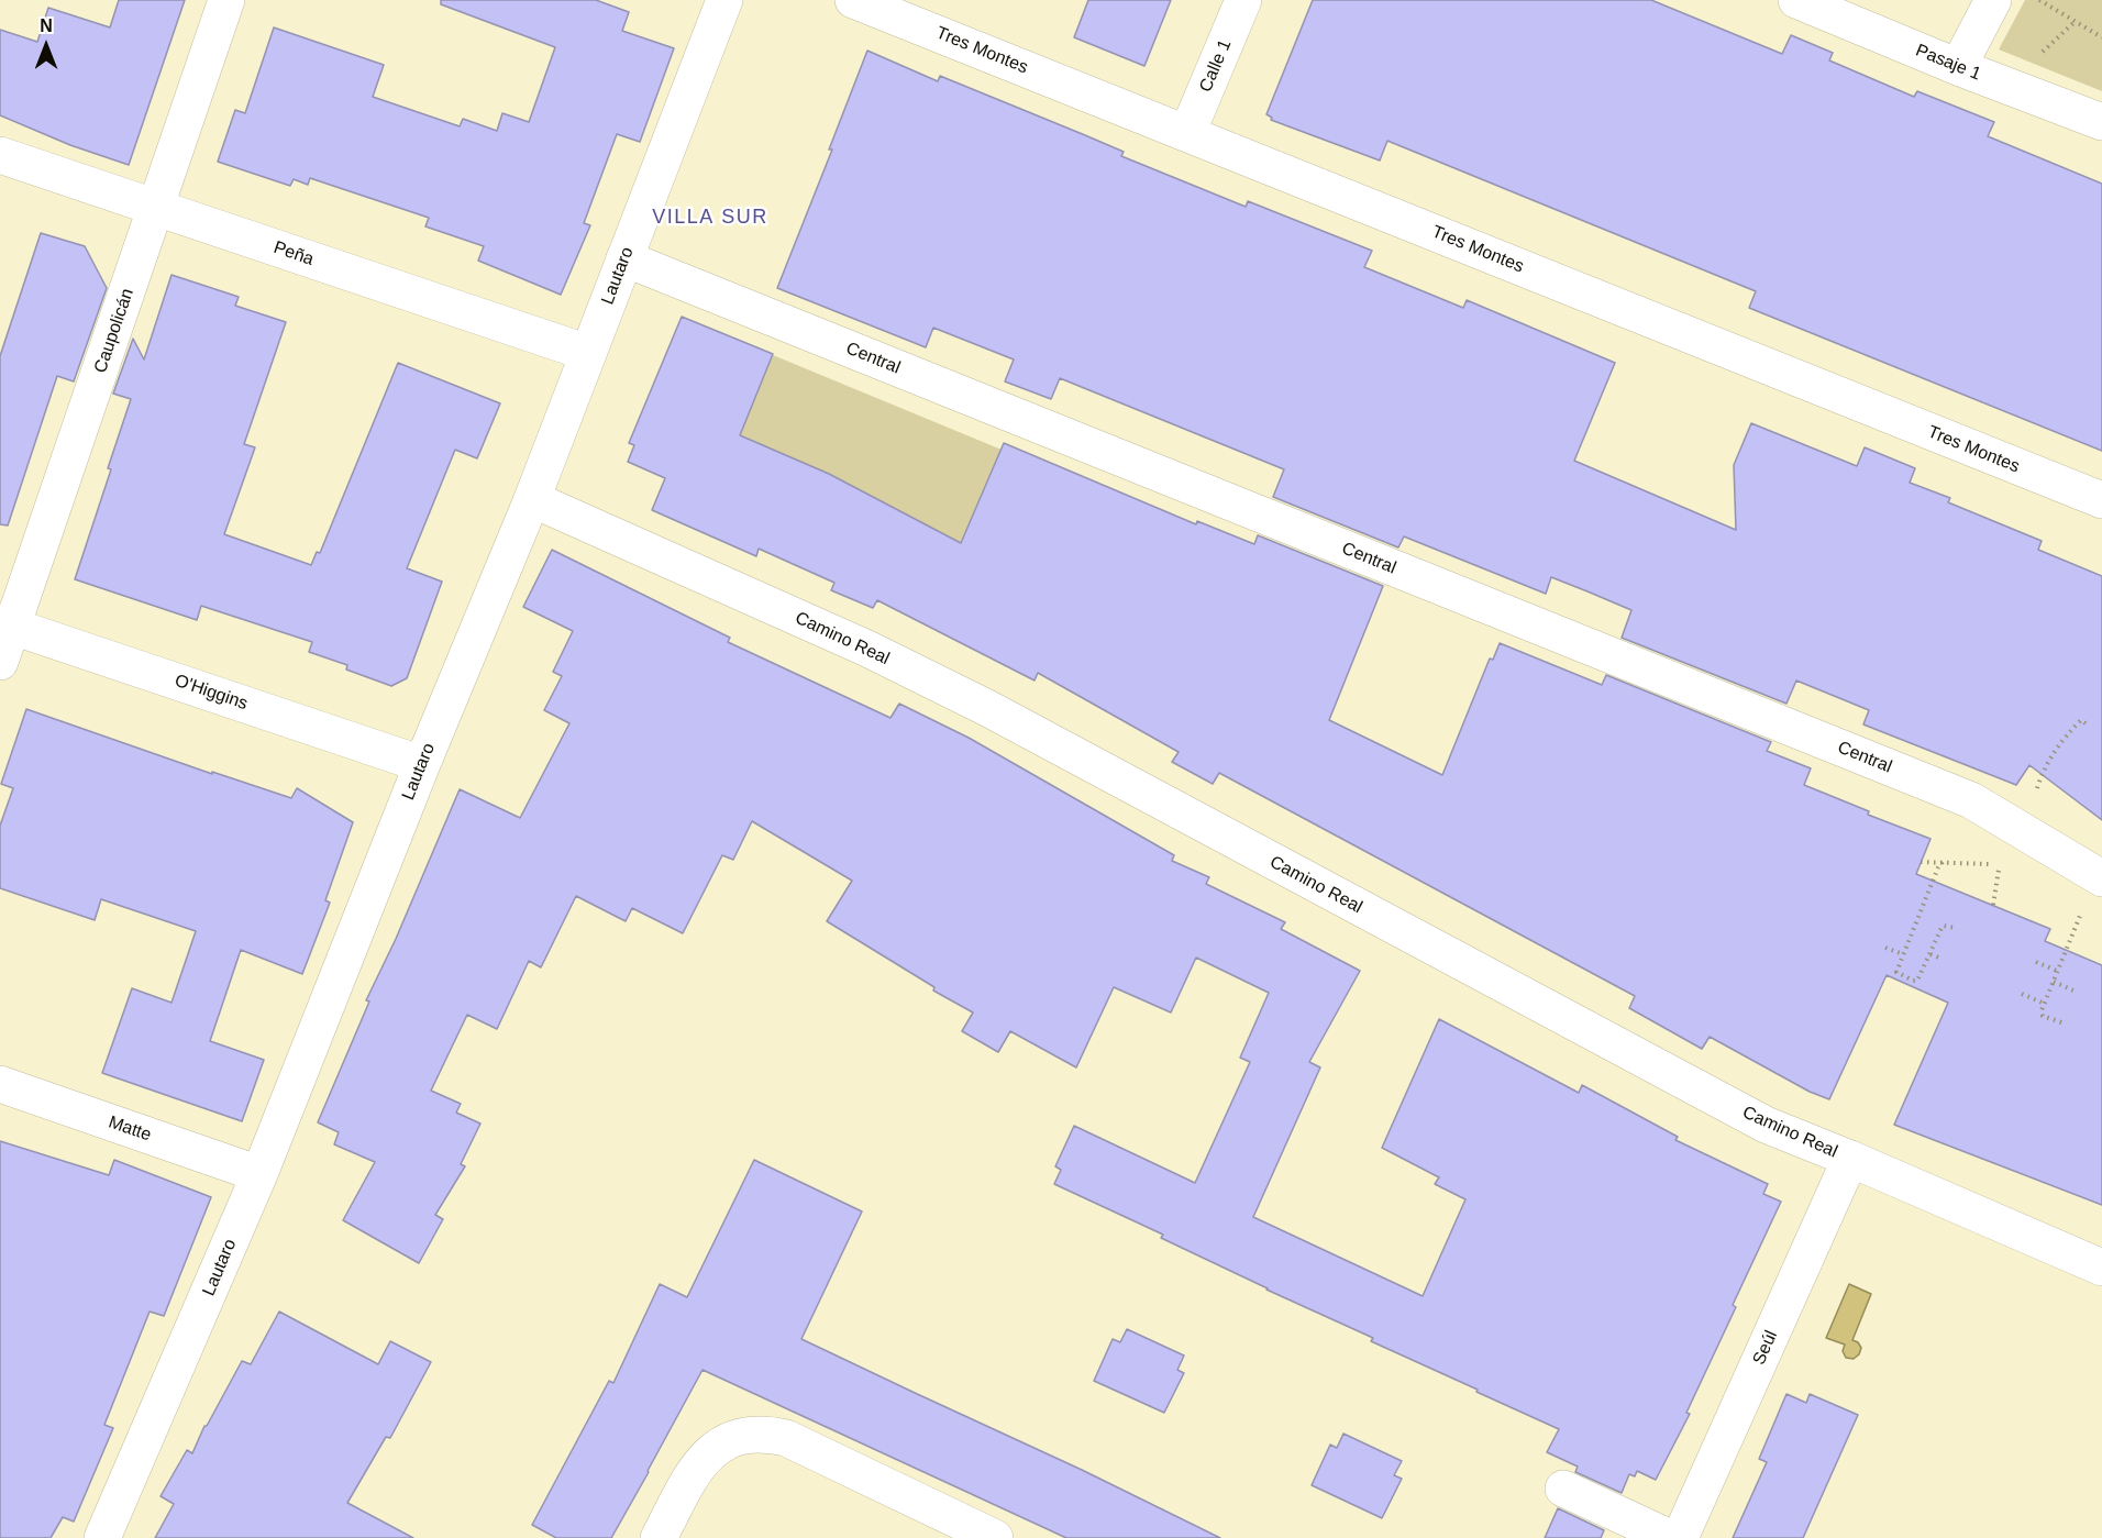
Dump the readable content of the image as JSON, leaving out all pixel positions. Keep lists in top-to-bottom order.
{
  "streets": {
    "street": [
      "Tres Montes",
      "Pasaje 1",
      "Calle 1",
      "Peña",
      "Lautaro",
      "Caupolicán",
      "Central",
      "Camino Real",
      "O'Higgins",
      "Matte",
      "Seúl"
    ]
  },
  "crossings": [
    ["Tres Montes", "Calle 1"],
    ["Peña", "Lautaro"],
    ["Peña", "Caupolicán"],
    ["Lautaro", "Central"],
    ["Lautaro", "Camino Real"],
    ["Lautaro", "O'Higgins"],
    ["Lautaro", "Matte"],
    ["Caupolicán", "O'Higgins"],
    ["Camino Real", "Seúl"]
  ],
  "districts": ["VILLA SUR"],
  "north": "top"
}
